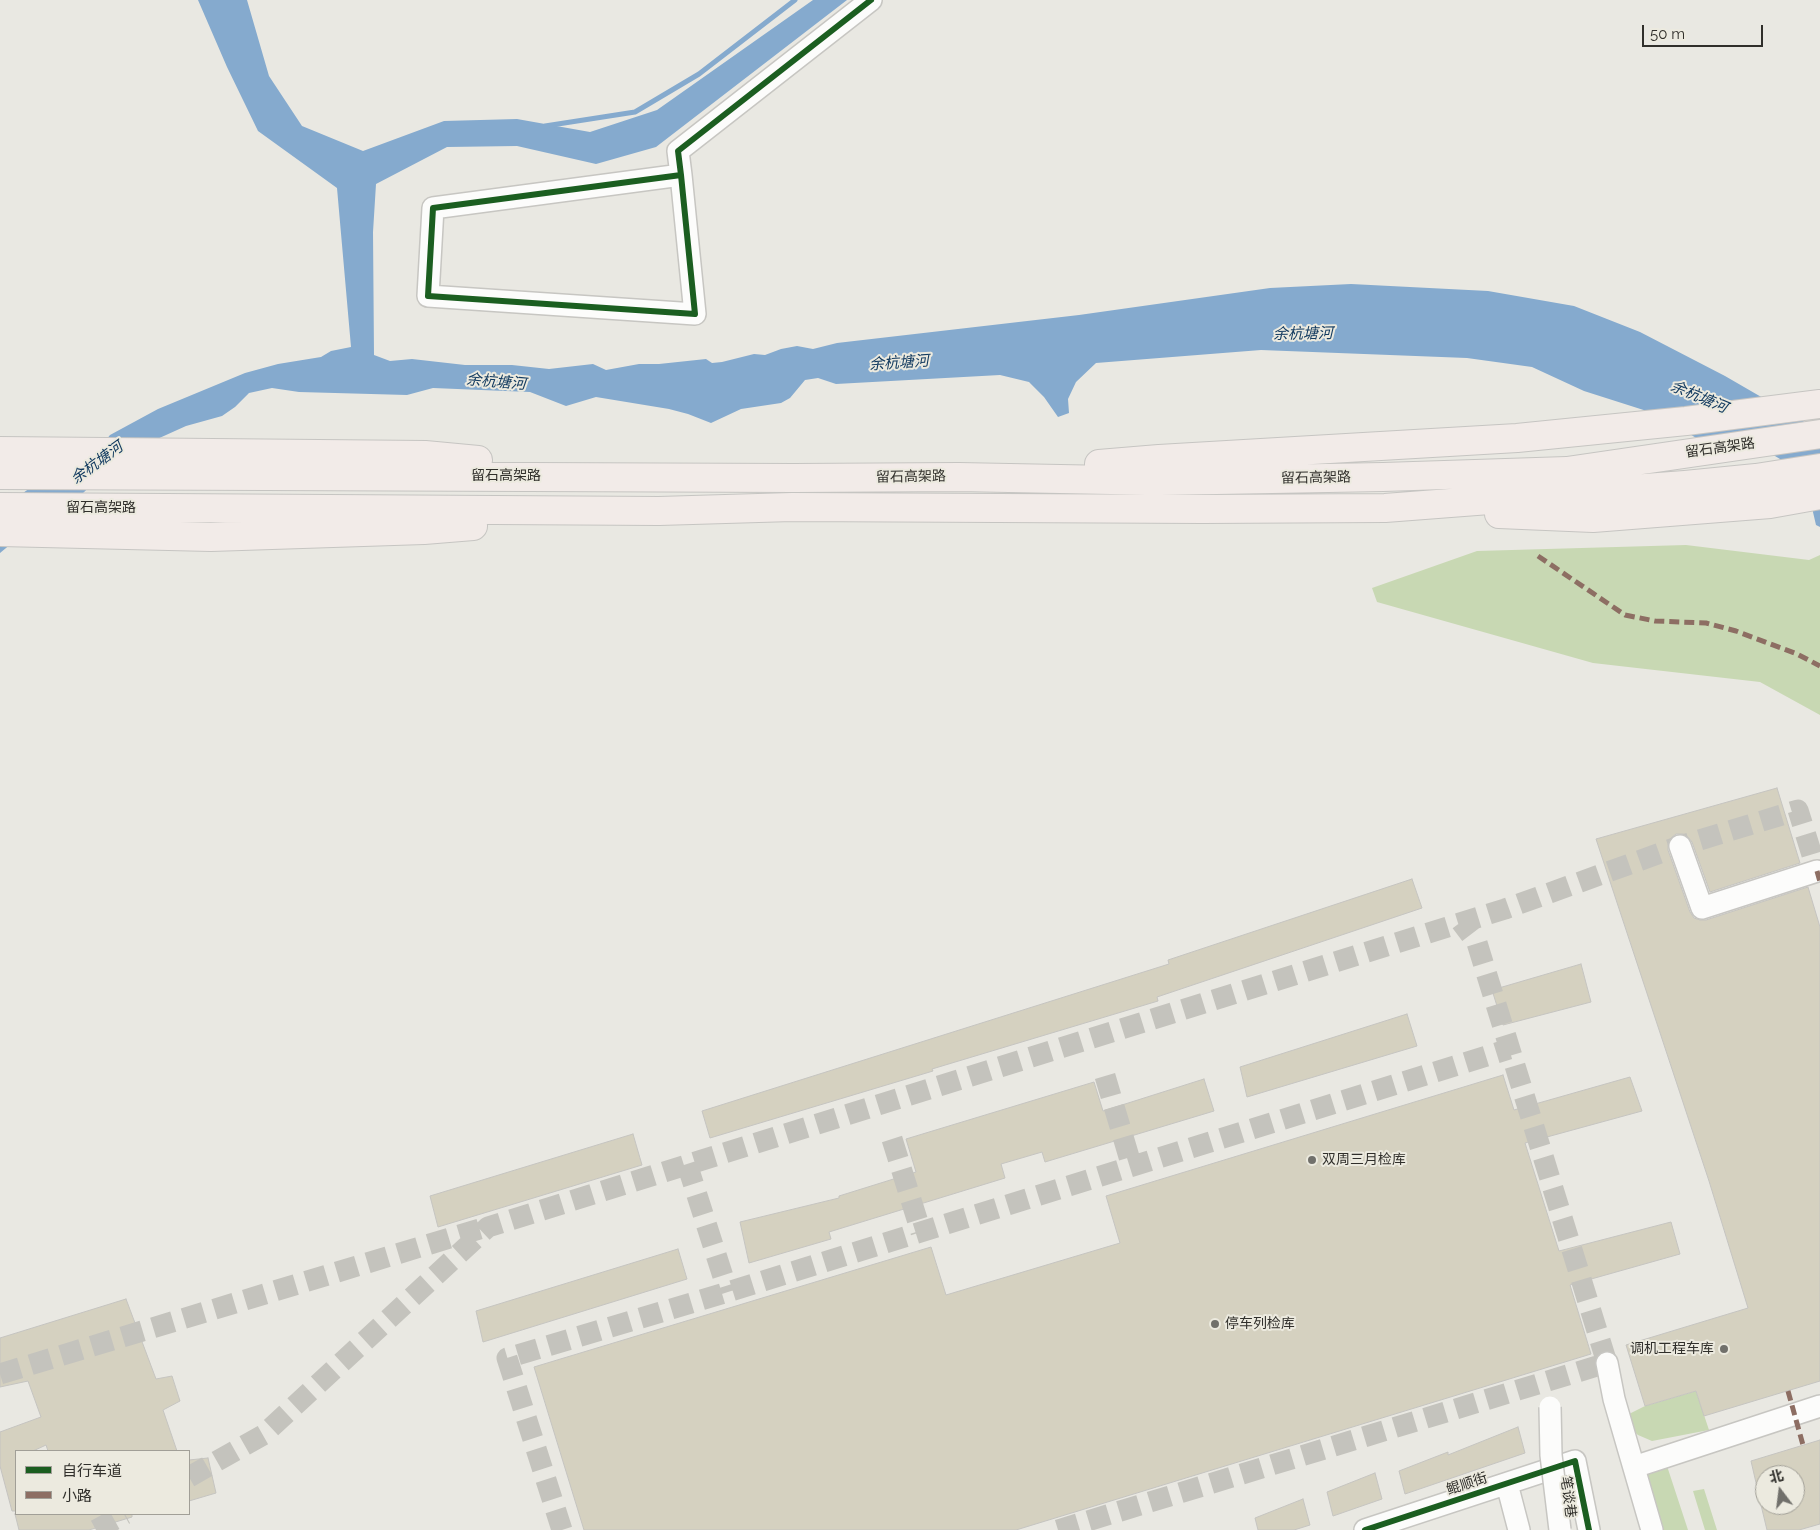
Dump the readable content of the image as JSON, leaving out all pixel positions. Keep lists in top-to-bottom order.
{
  "streets": {
    "highway": ["留石高架路"],
    "street": ["鲲顺街", "笔谈巷"]
  },
  "crossings": [
    ["鲲顺街", "笔谈巷"]
  ],
  "water": ["余杭塘河"],
  "places": ["双周三月检库", "停车列检库", "调机工程车库"],
  "legend": ["自行车道", "小路"],
  "scale_bar": "50 m",
  "north": "top"
}
